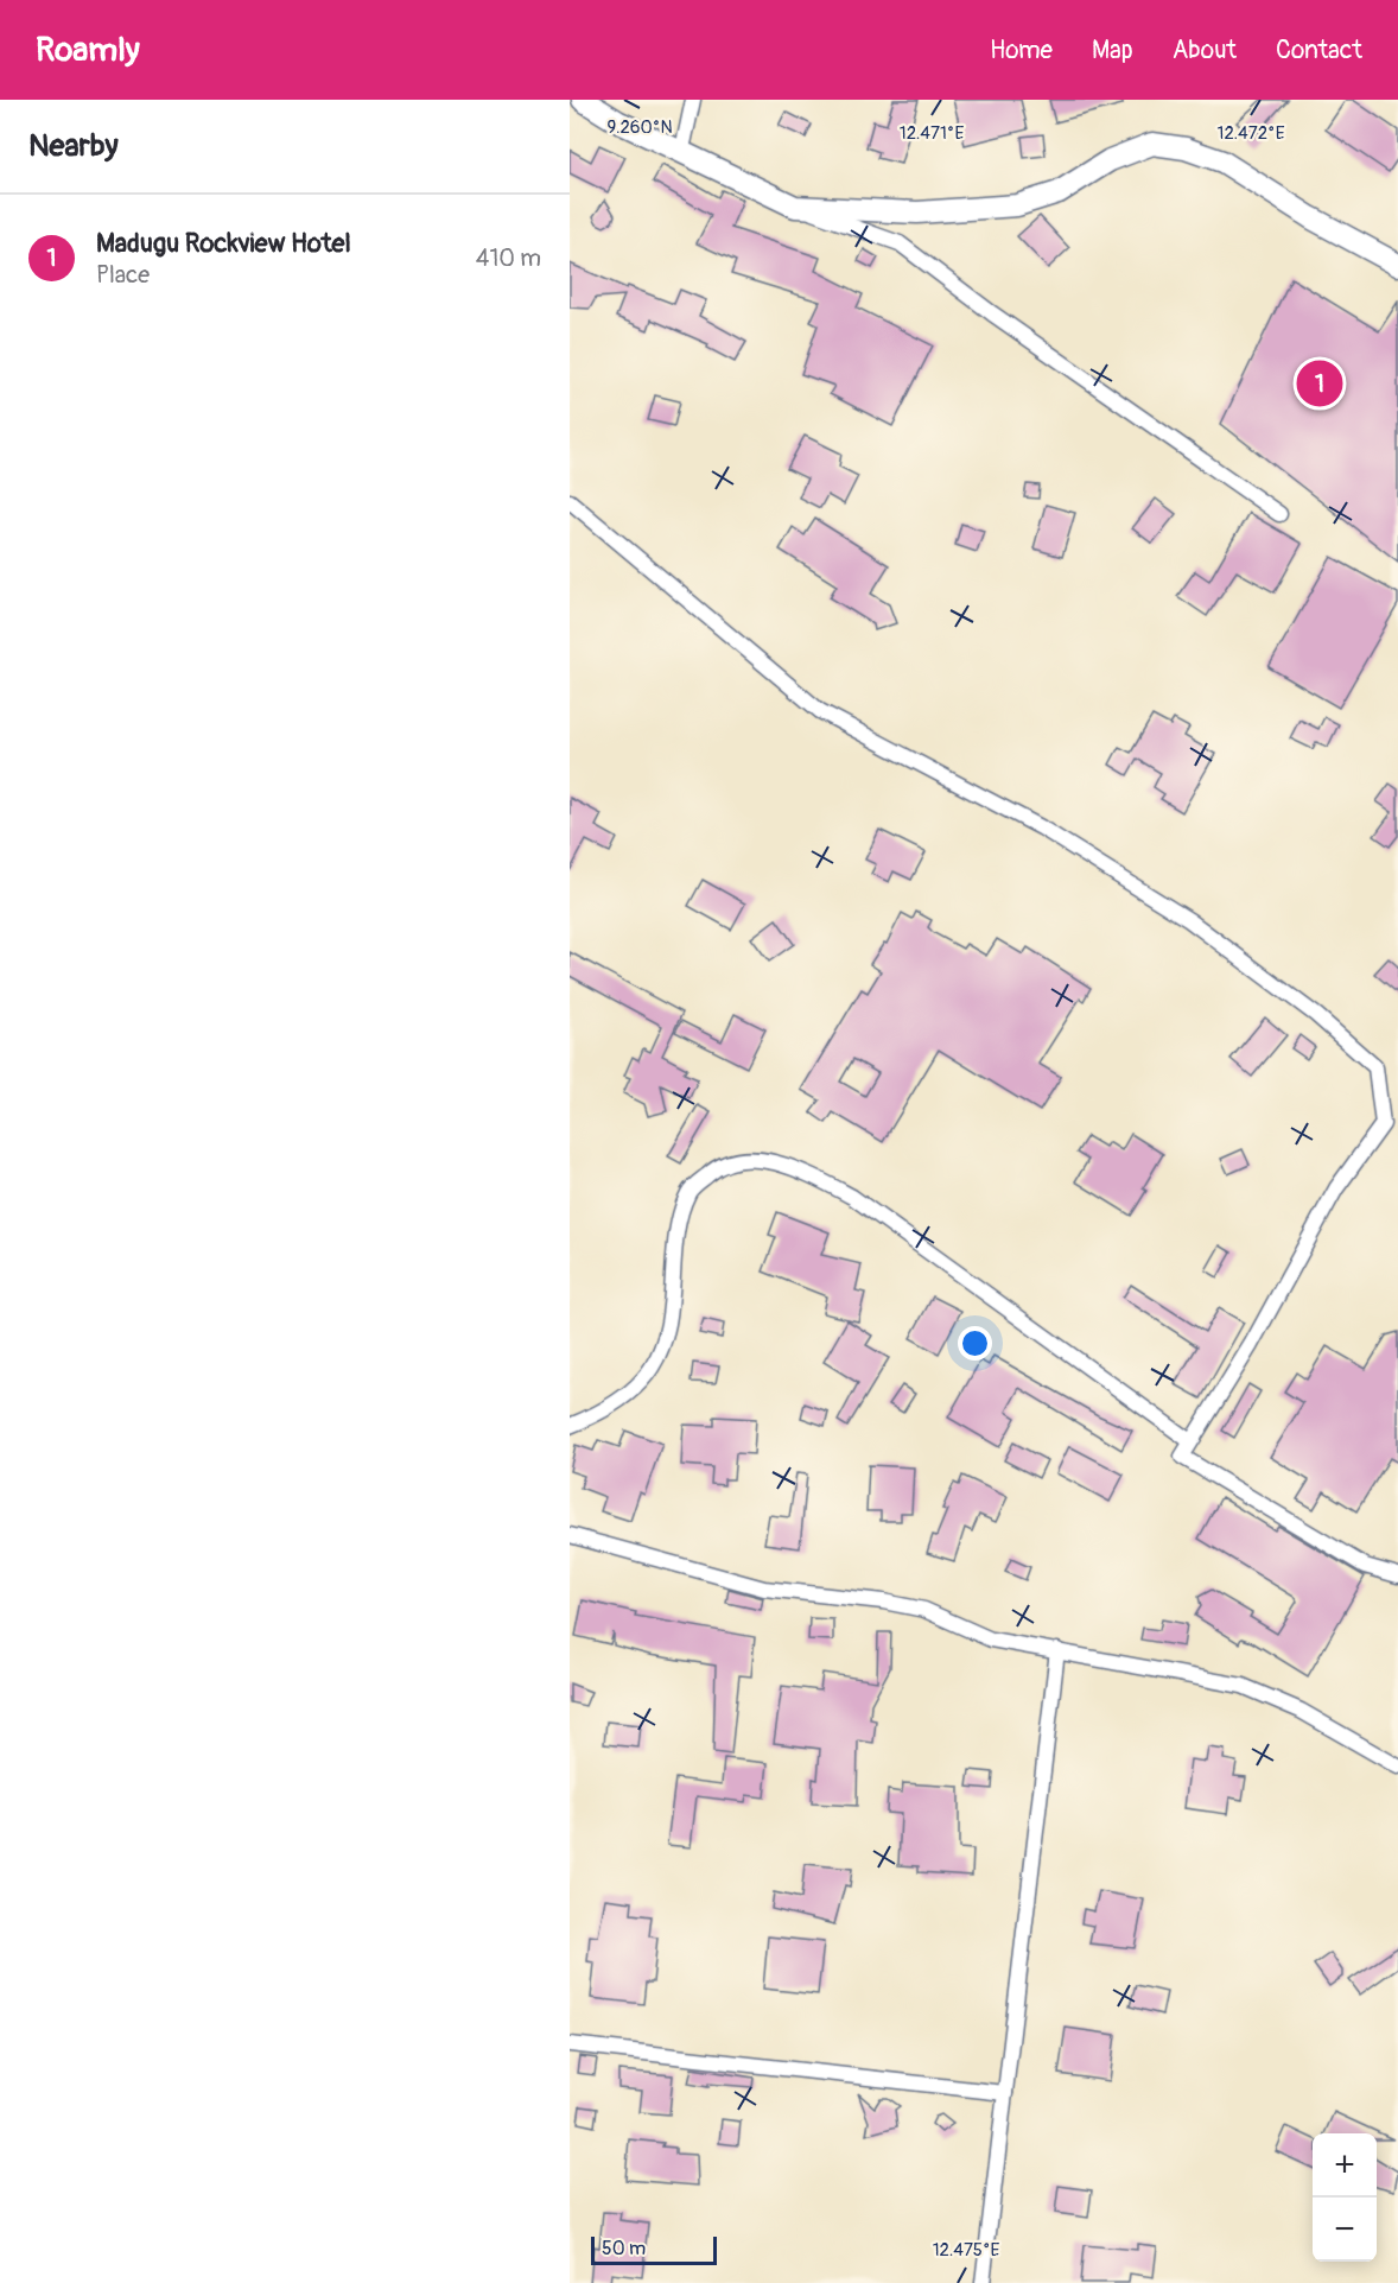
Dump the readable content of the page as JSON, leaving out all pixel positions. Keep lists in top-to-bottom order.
{
  "scale_bar": "50 m",
  "page": {
    "header": "Roamly",
    "nav": [
      "Home",
      "Map",
      "About",
      "Contact"
    ],
    "heading": "Nearby",
    "list": [
      {
        "mark": "1",
        "name": "Madugu Rockview Hotel",
        "note": "Place",
        "value": "410 m"
      }
    ],
    "pins": "1",
    "map_buttons": ["+", "−"],
    "scale": "50 m"
  },
  "coordinates": [
    "9.260°N",
    "12.471°E",
    "12.472°E",
    "12.475°E"
  ]
}
